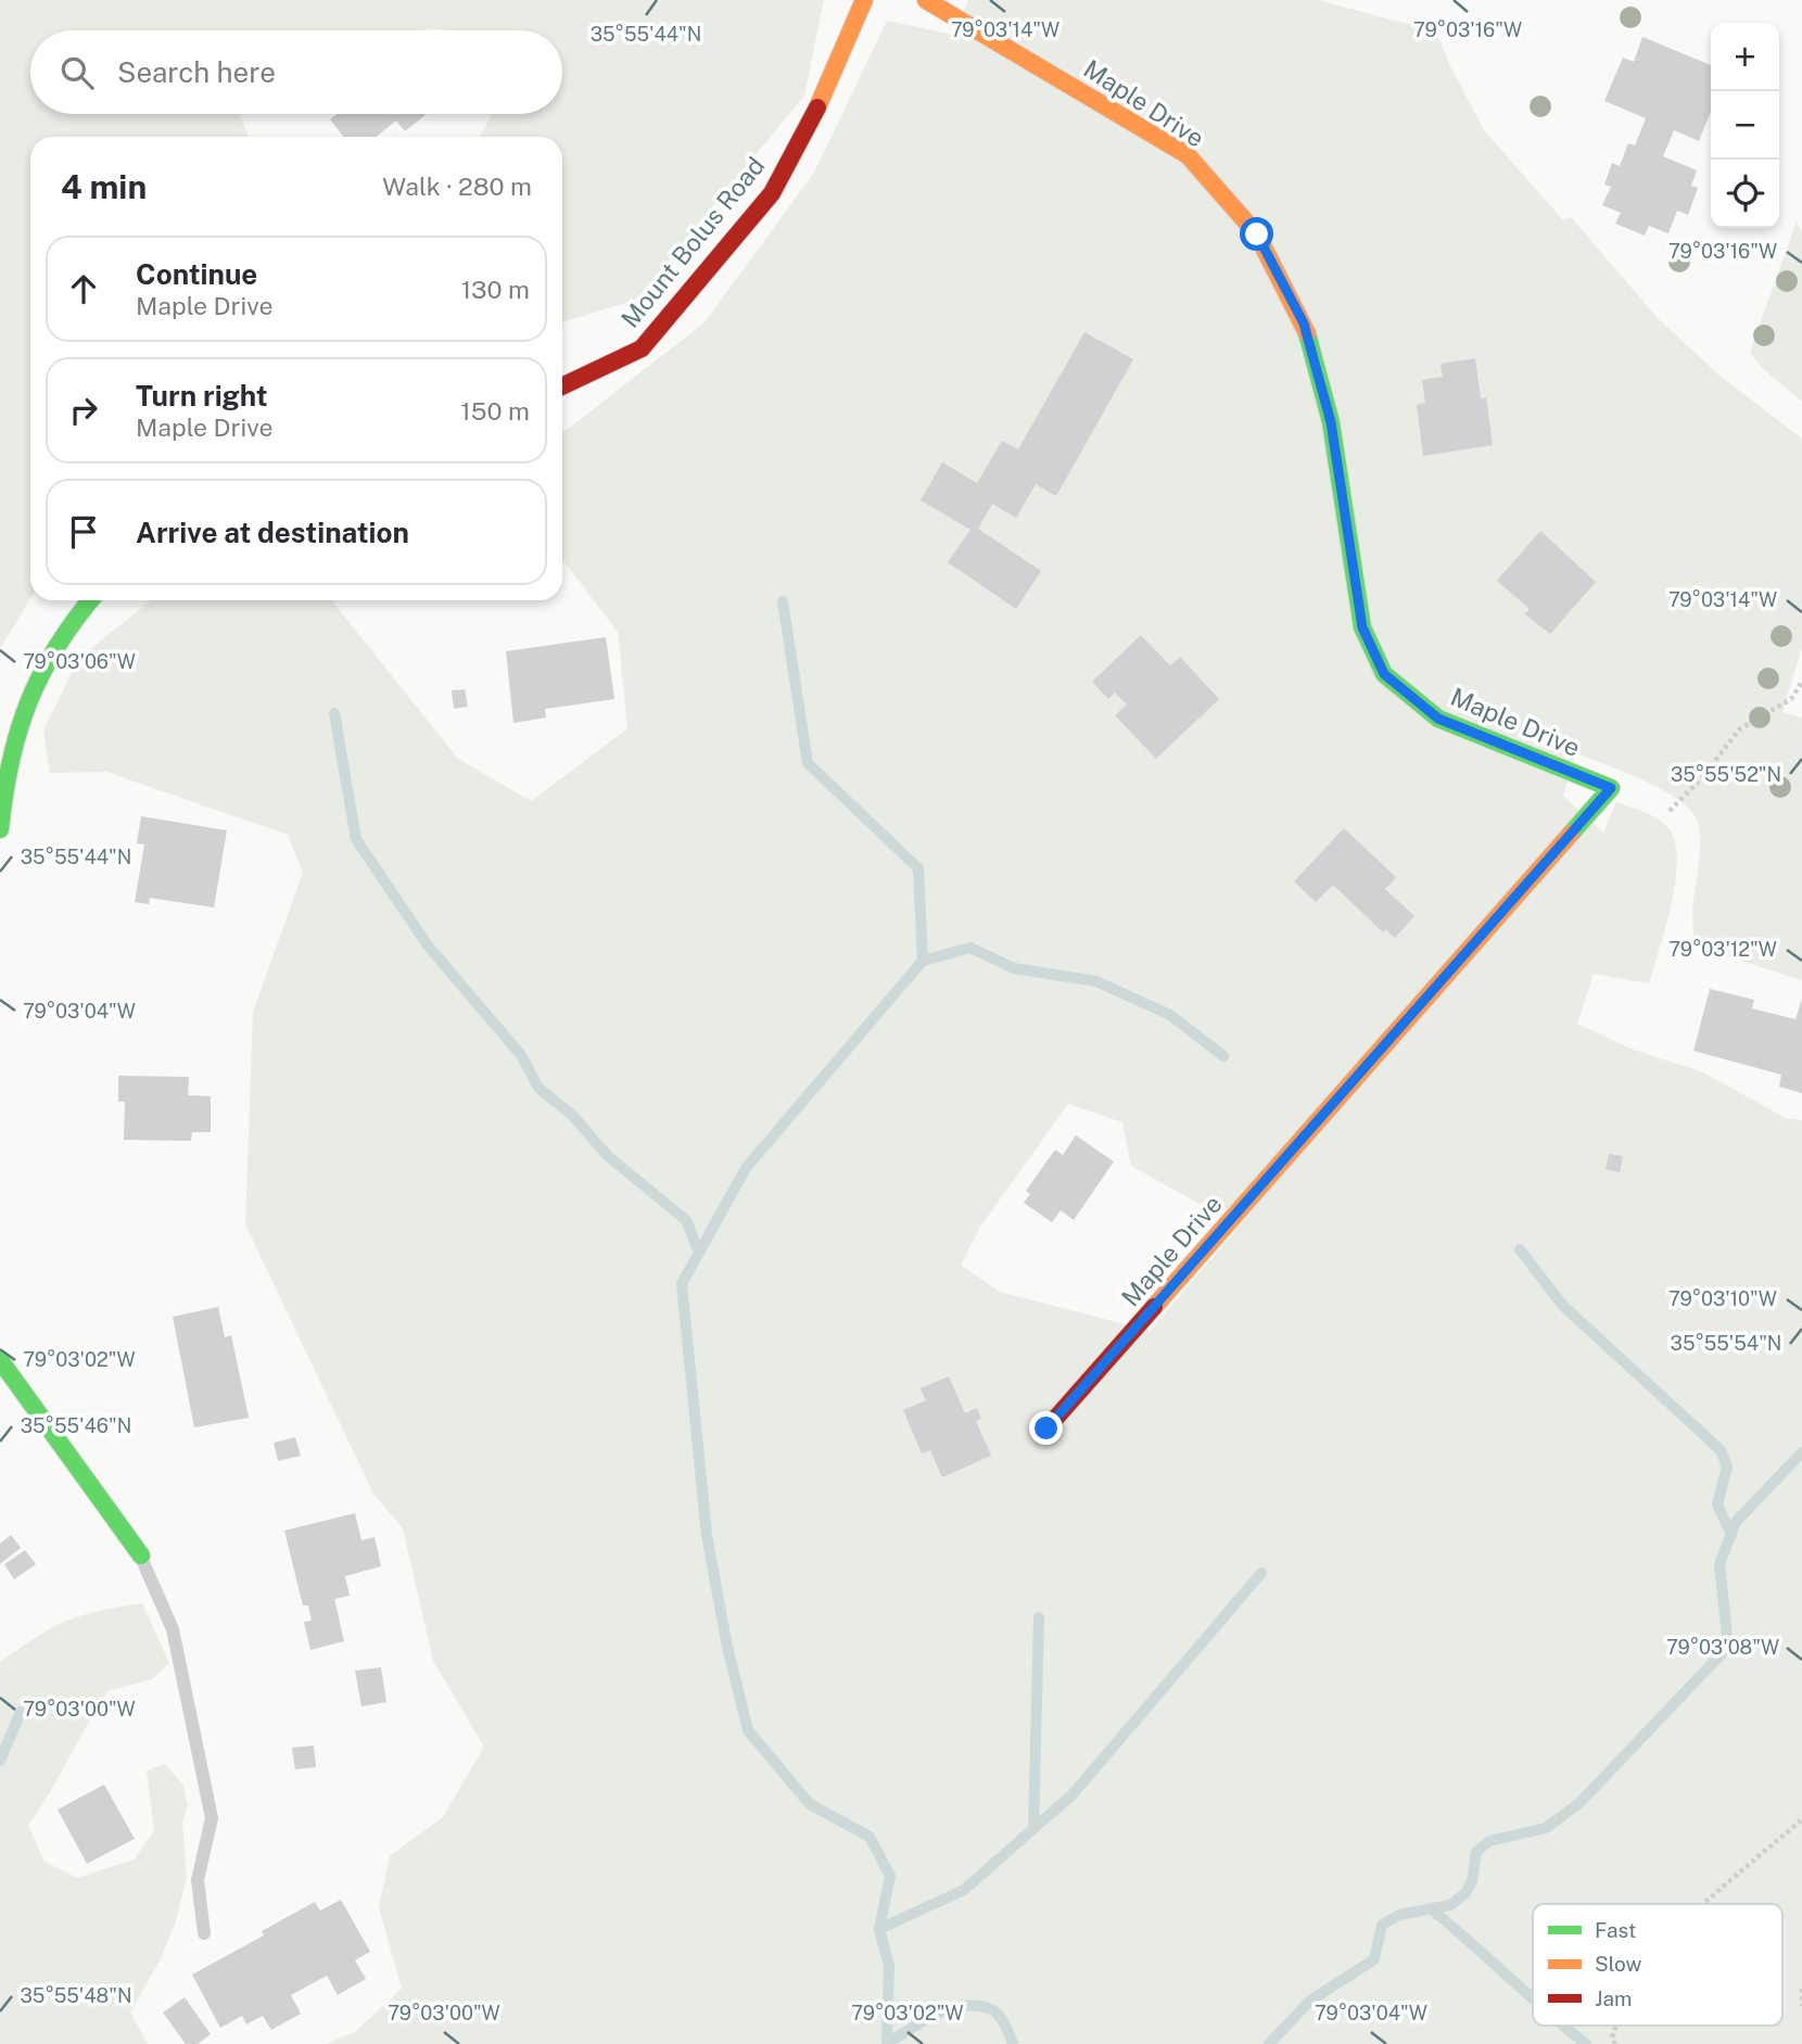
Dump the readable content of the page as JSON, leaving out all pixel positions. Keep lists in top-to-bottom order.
{
  "streets": {
    "street": ["Maple Drive", "Mount Bolus Road"]
  },
  "legend": ["Fast", "Slow", "Jam"],
  "page": {
    "map_buttons": ["+", "−"],
    "search": "Search here",
    "heading": ["4 min", "Walk · 280 m"],
    "list": [
      ["Continue", "Maple Drive", "130 m"],
      ["Turn right", "Maple Drive", "150 m"],
      "Arrive at destination"
    ]
  },
  "coordinates": [
    "79°03'14\"W",
    "79°03'16\"W",
    "35°55'44\"N",
    "79°03'06\"W",
    "35°55'52\"N",
    "79°03'12\"W",
    "79°03'04\"W",
    "79°03'10\"W",
    "35°55'54\"N",
    "79°03'02\"W",
    "35°55'46\"N",
    "79°03'08\"W",
    "79°03'00\"W",
    "35°55'48\"N"
  ]
}
